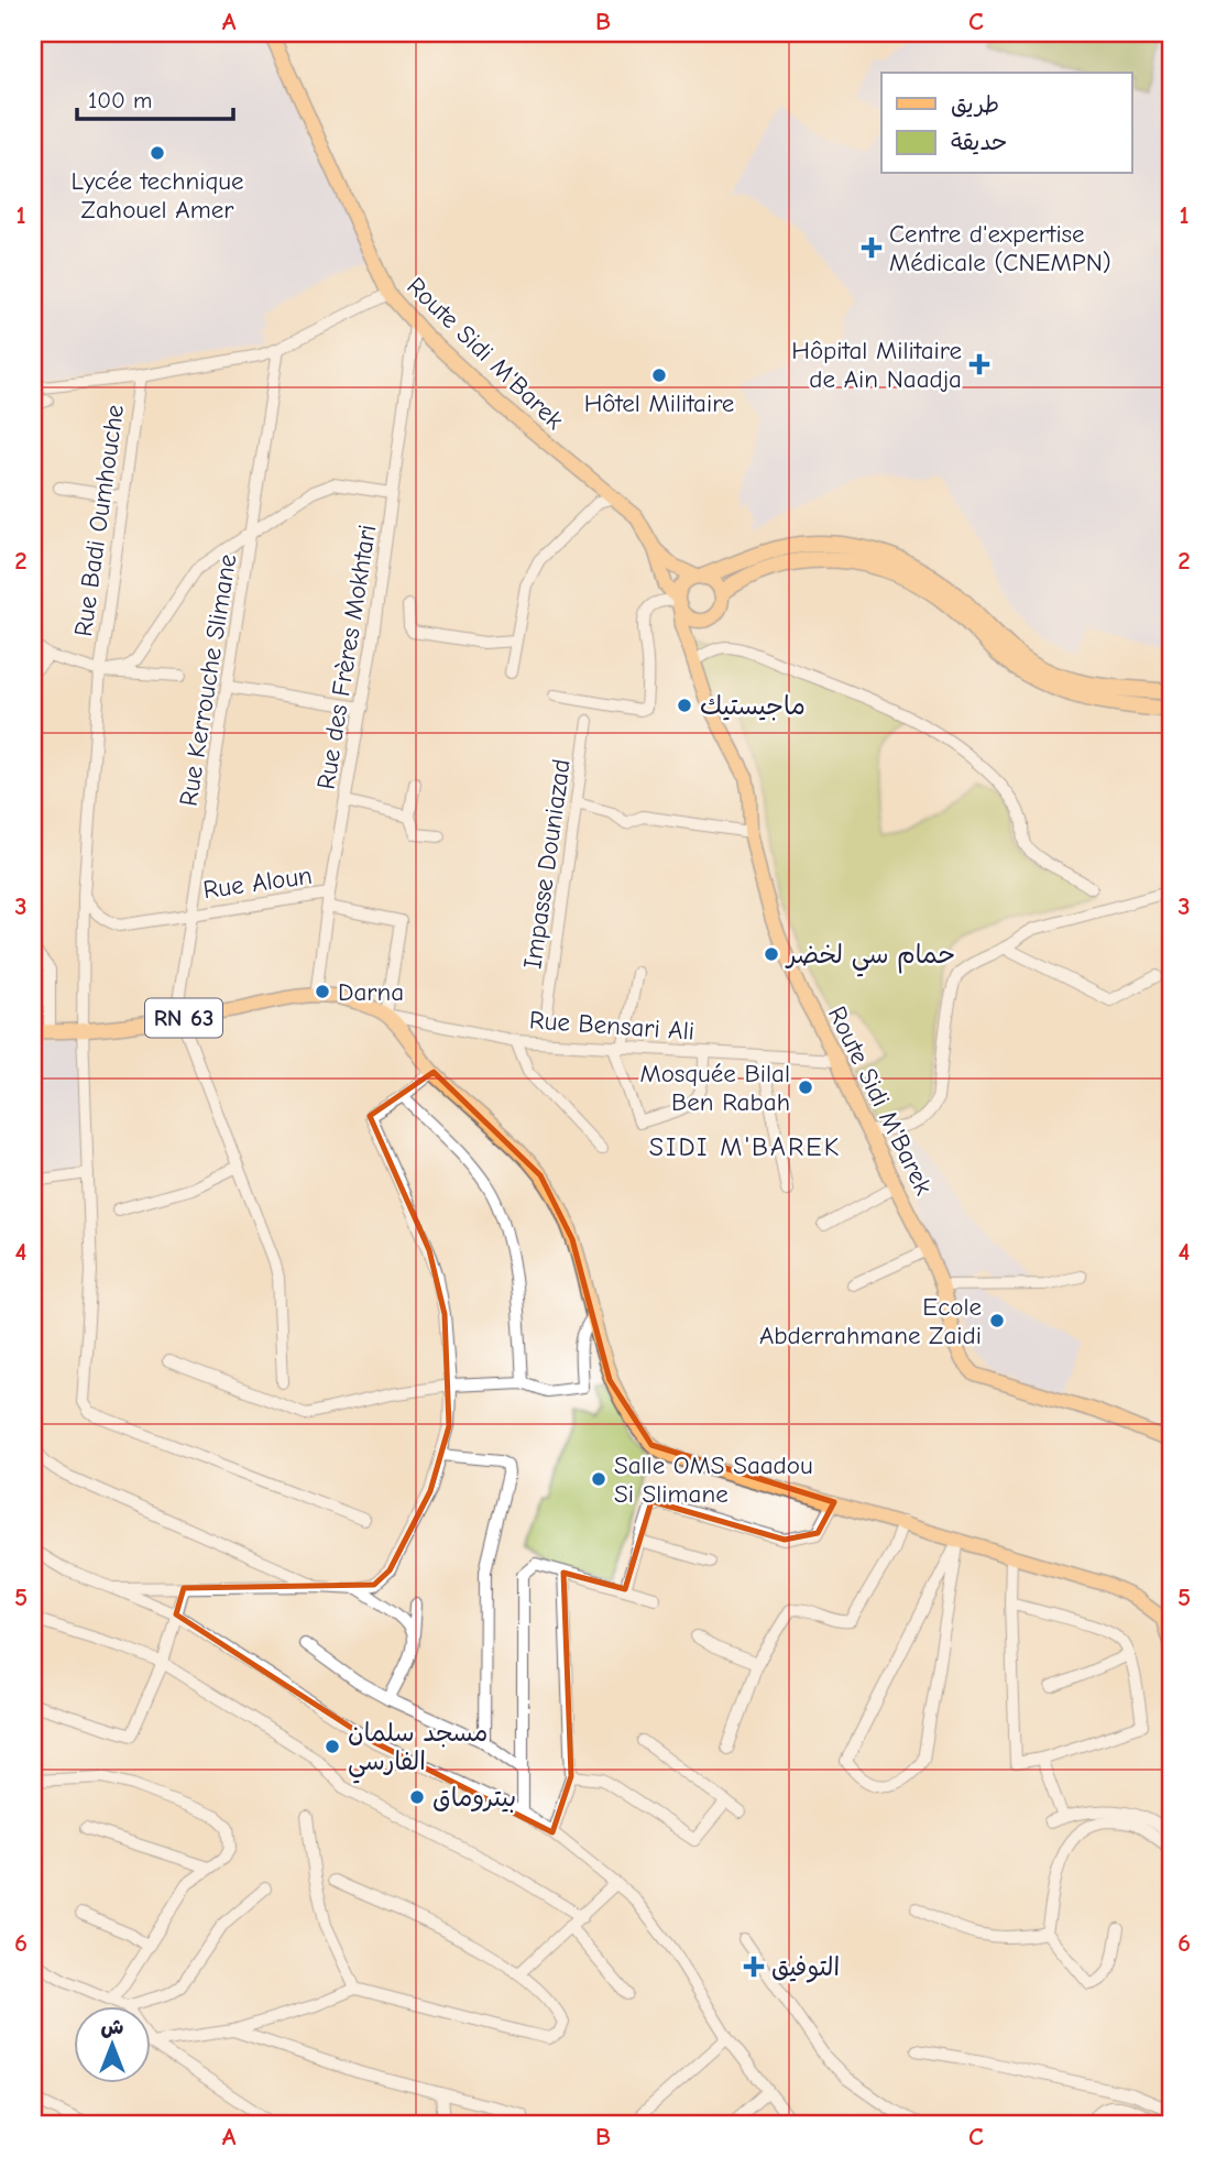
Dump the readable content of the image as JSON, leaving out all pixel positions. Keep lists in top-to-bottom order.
{
  "streets": {
    "main road": ["Route Sidi M'Barek", "RN 63"],
    "street": [
      "Rue Badi Oumhouche",
      "Rue des Frères Mokhtari",
      "Rue Kerrouche Slimane",
      "Impasse Douniazad",
      "Rue Aloun",
      "Rue Bensari Ali"
    ]
  },
  "crossings": [
    ["Route Sidi M'Barek", "Rue des Frères Mokhtari"],
    ["Route Sidi M'Barek", "Rue Bensari Ali"],
    ["Rue Badi Oumhouche", "Rue Aloun"],
    ["Rue Badi Oumhouche", "RN 63"],
    ["Rue des Frères Mokhtari", "Rue Aloun"],
    ["Rue des Frères Mokhtari", "RN 63"],
    ["Rue Kerrouche Slimane", "Rue Aloun"],
    ["Rue Kerrouche Slimane", "RN 63"],
    ["Rue Aloun", "RN 63"],
    ["Rue Aloun", "Rue Bensari Ali"],
    ["RN 63", "Rue Bensari Ali"]
  ],
  "districts": ["SIDI M'BAREK"],
  "places": {
    "other": [
      "Lycée technique Zahouel Amer",
      "Hôtel Militaire",
      "ماجيستيك",
      "حمام سي لخضر",
      "Darna",
      "Mosquée Bilal Ben Rabah",
      "Ecole Abderrahmane Zaidi",
      "Salle OMS Saadou Si Slimane",
      "مسجد سلمان الفارسي",
      "بيتروماق"
    ],
    "health": ["Centre d'expertise Médicale (CNEMPN)", "Hôpital Militaire de Ain Naadja", "التوفيق"]
  },
  "legend": ["طريق", "حديقة"],
  "scale_bar": "100 m",
  "north": "top",
  "grid": {
    "columns": ["A", "B", "C"],
    "rows": [
      "1",
      "2",
      "3",
      "4",
      "5",
      "6"
    ]
  }
}
